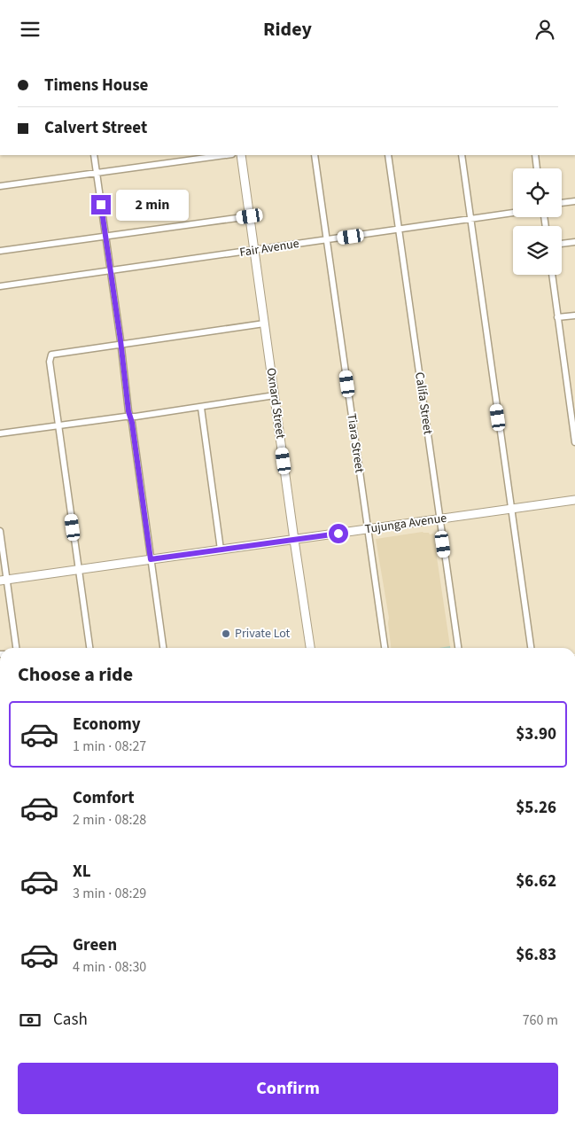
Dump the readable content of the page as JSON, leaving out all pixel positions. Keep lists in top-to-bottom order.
{
  "streets": {
    "street": [
      "Fair Avenue",
      "Oxnard Street",
      "Califa Street",
      "Tiara Street",
      "Tujunga Avenue"
    ]
  },
  "crossings": [
    ["Fair Avenue", "Oxnard Street"],
    ["Fair Avenue", "Califa Street"],
    ["Fair Avenue", "Tiara Street"],
    ["Oxnard Street", "Tujunga Avenue"],
    ["Califa Street", "Tujunga Avenue"],
    ["Tiara Street", "Tujunga Avenue"]
  ],
  "places": ["Private Lot"],
  "page": {
    "header": "Ridey",
    "banner": ["Timens House", "Calvert Street"],
    "bubble": "2 min",
    "heading": "Choose a ride",
    "list": [
      {
        "name": "Economy",
        "note": "1 min · 08:27",
        "value": "$3.90"
      },
      {
        "name": "Comfort",
        "note": "2 min · 08:28",
        "value": "$5.26"
      },
      {
        "name": "XL",
        "note": "3 min · 08:29",
        "value": "$6.62"
      },
      {
        "name": "Green",
        "note": "4 min · 08:30",
        "value": "$6.83"
      }
    ],
    "pay": ["Cash", "760 m"],
    "buttons": "Confirm"
  }
}
